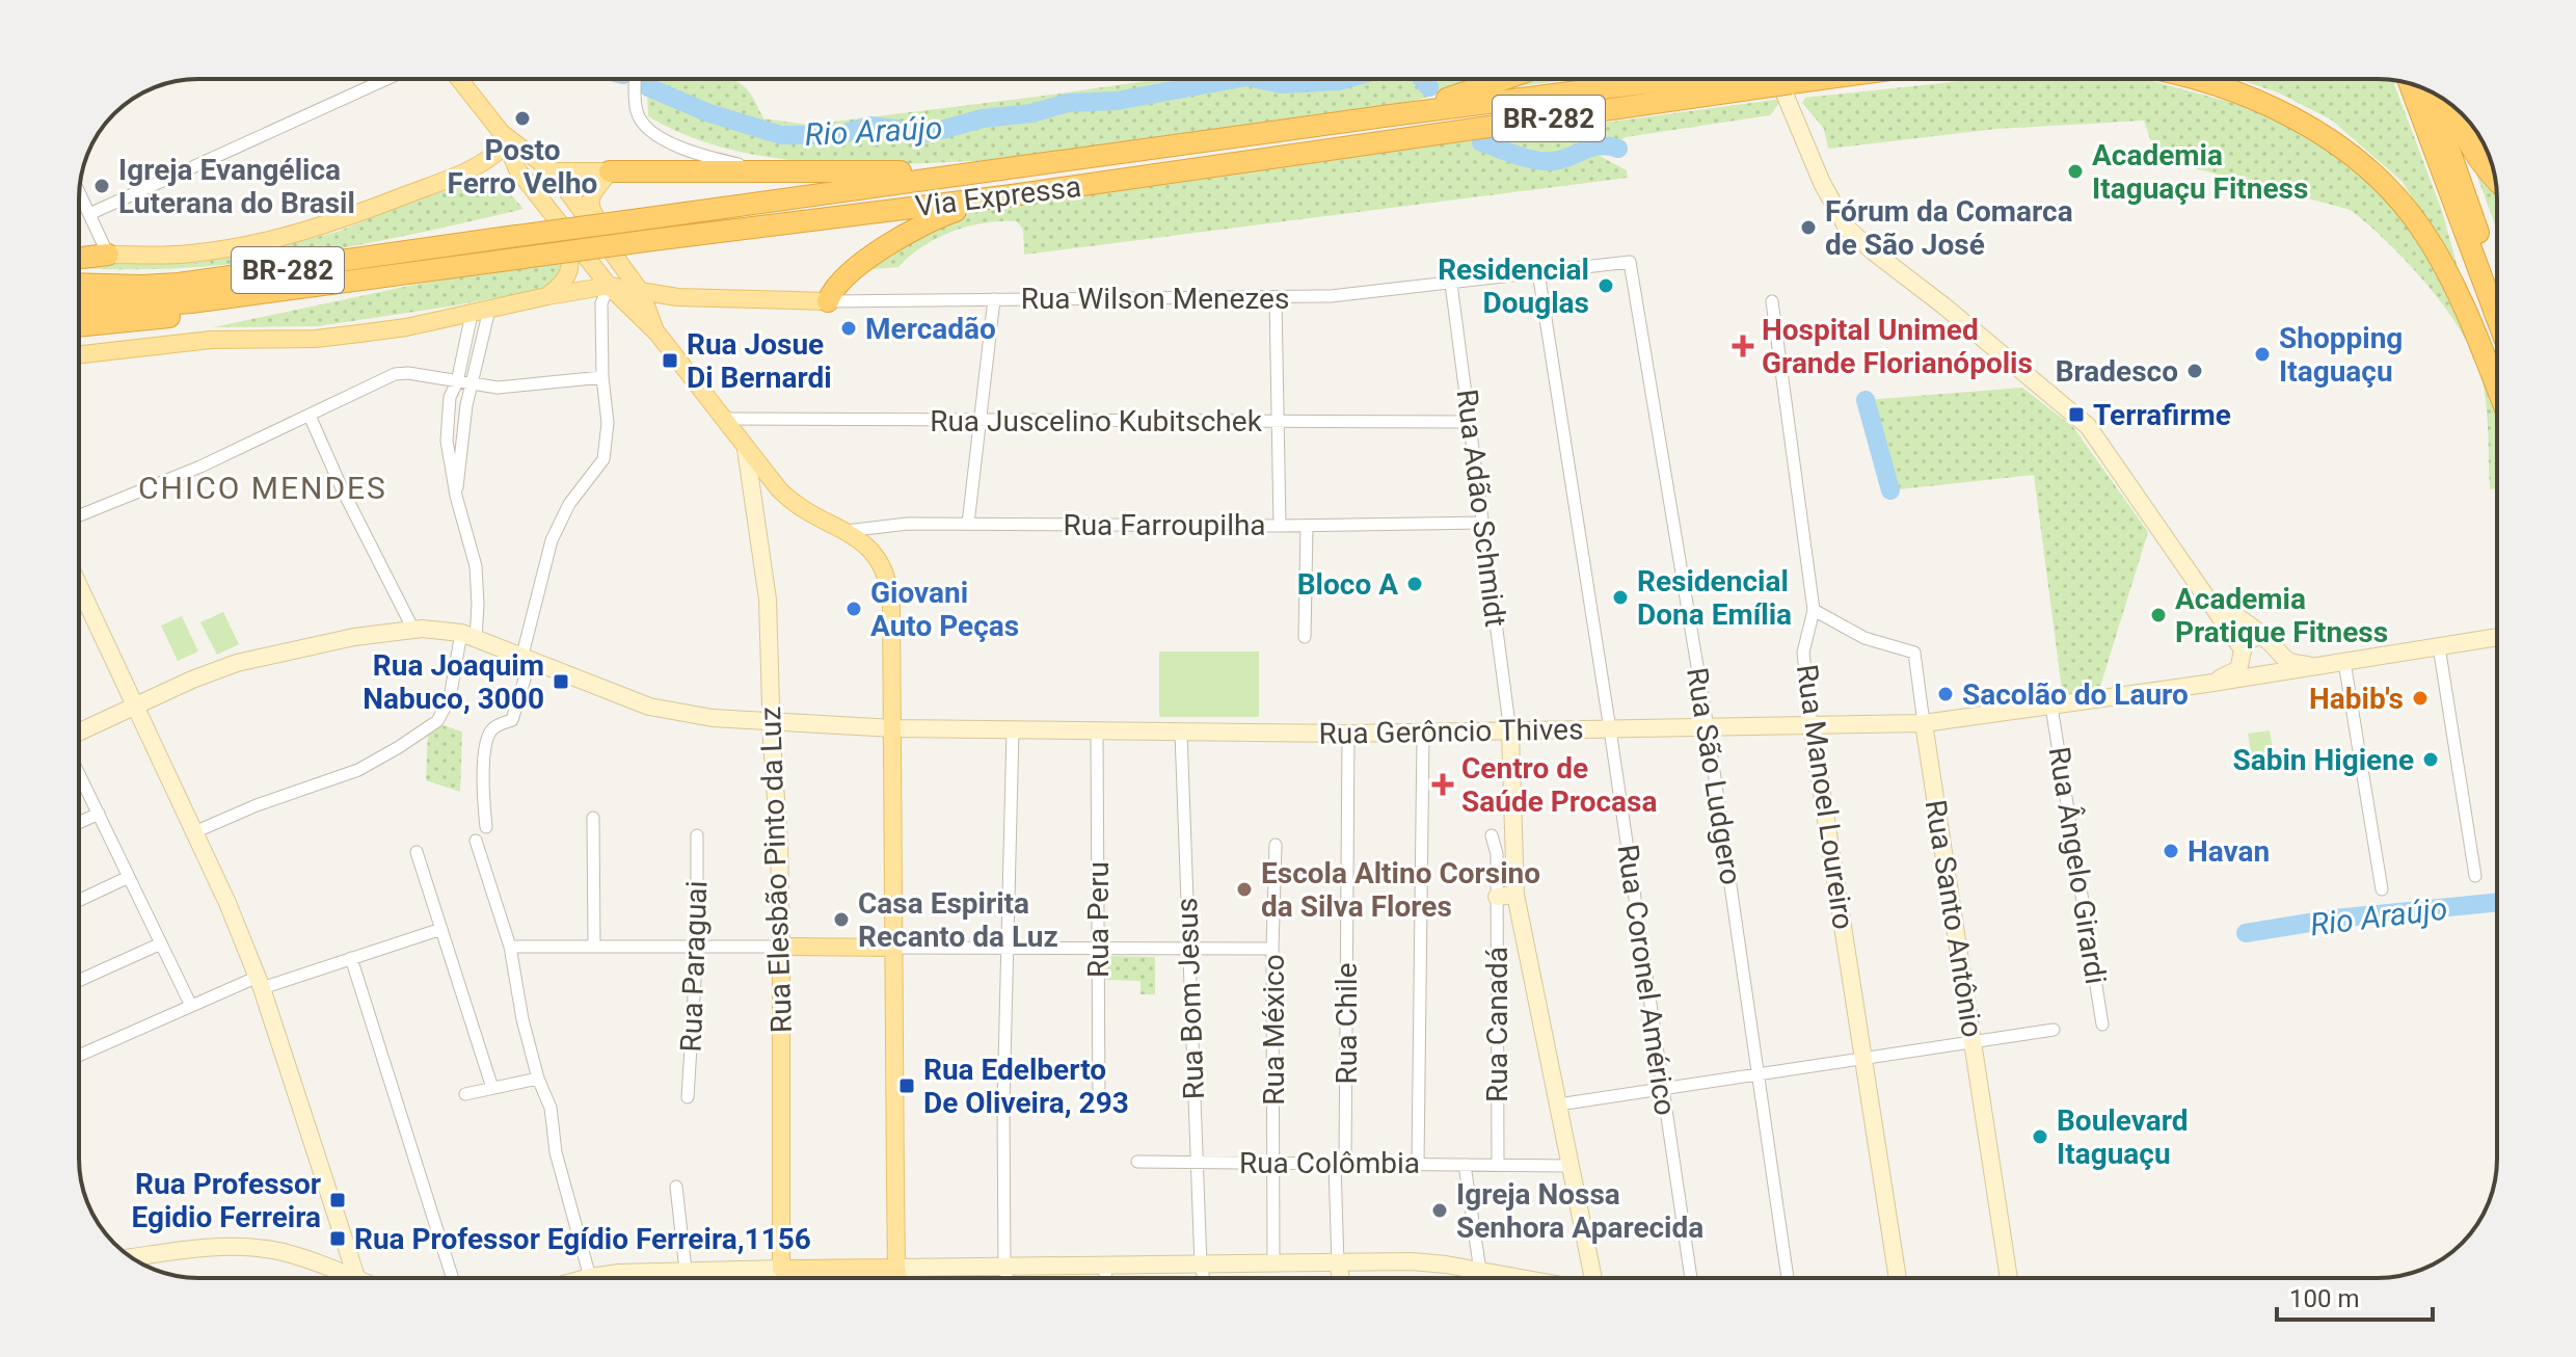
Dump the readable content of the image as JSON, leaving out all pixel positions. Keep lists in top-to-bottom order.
{
  "streets": {
    "highway": ["BR-282", "Via Expressa"],
    "main road": [
      "Rua Wilson Menezes",
      "Rua Gerôncio Thives",
      "Rua Manoel Loureiro",
      "Rua Elesbão Pinto da Luz",
      "Rua Santo Antônio"
    ],
    "street": [
      "Rua Juscelino Kubitschek",
      "Rua Adão Schmidt",
      "Rua Farroupilha",
      "Rua São Ludgero",
      "Rua Ângelo Girardi",
      "Rua Peru",
      "Rua Paraguai",
      "Rua Coronel Américo",
      "Rua Bom Jesus",
      "Rua Chile",
      "Rua Canadá",
      "Rua México",
      "Rua Colômbia"
    ]
  },
  "crossings": [
    ["Rua Wilson Menezes", "Rua Adão Schmidt"],
    ["Rua Wilson Menezes", "Rua São Ludgero"],
    ["Rua Wilson Menezes", "Rua Coronel Américo"],
    ["Rua Juscelino Kubitschek", "Rua Adão Schmidt"],
    ["Rua Adão Schmidt", "Rua Farroupilha"],
    ["Rua Adão Schmidt", "Rua Gerôncio Thives"],
    ["Rua Gerôncio Thives", "Rua São Ludgero"],
    ["Rua Gerôncio Thives", "Rua Manoel Loureiro"],
    ["Rua Gerôncio Thives", "Rua Ângelo Girardi"],
    ["Rua Gerôncio Thives", "Rua Elesbão Pinto da Luz"],
    ["Rua Gerôncio Thives", "Rua Santo Antônio"],
    ["Rua Gerôncio Thives", "Rua Peru"],
    ["Rua Gerôncio Thives", "Rua Coronel Américo"],
    ["Rua Gerôncio Thives", "Rua Bom Jesus"],
    ["Rua Gerôncio Thives", "Rua Chile"],
    ["Rua Manoel Loureiro", "Rua Santo Antônio"],
    ["Rua Bom Jesus", "Rua Colômbia"],
    ["Rua Chile", "Rua Colômbia"],
    ["Rua Canadá", "Rua Colômbia"],
    ["Rua México", "Rua Colômbia"]
  ],
  "districts": ["CHICO MENDES"],
  "water": ["Rio Araújo"],
  "places": {
    "other": [
      "Posto Ferro Velho",
      "Academia Itaguaçu Fitness",
      "Igreja Evangélica Luterana do Brasil",
      "Fórum da Comarca de São José",
      "Residencial Douglas",
      "Mercadão",
      "Shopping Itaguaçu",
      "Bradesco",
      "Bloco A",
      "Residencial Dona Emília",
      "Giovani Auto Peças",
      "Academia Pratique Fitness",
      "Sacolão do Lauro",
      "Habib's",
      "Sabin Higiene",
      "Havan",
      "Escola Altino Corsino da Silva Flores",
      "Casa Espirita Recanto da Luz",
      "Boulevard Itaguaçu",
      "Igreja Nossa Senhora Aparecida"
    ],
    "health": ["Hospital Unimed Grande Florianópolis", "Centro de Saúde Procasa"],
    "transit": [
      "Rua Josue Di Bernardi",
      "Terrafirme",
      "Rua Joaquim Nabuco, 3000",
      "Rua Edelberto De Oliveira, 293",
      "Rua Professor Egidio Ferreira",
      "Rua Professor Egídio Ferreira,1156"
    ]
  },
  "scale_bar": "100 m"
}
